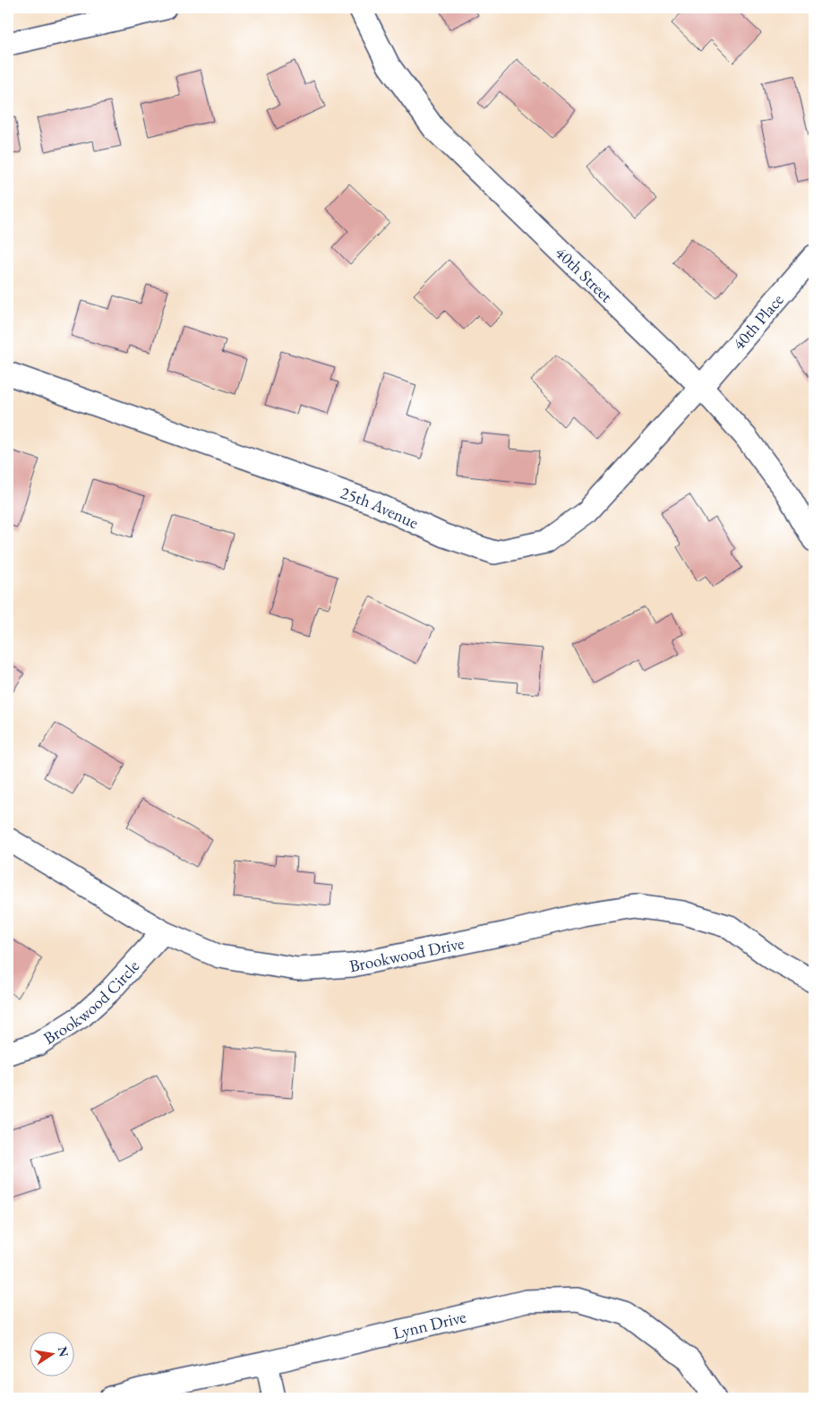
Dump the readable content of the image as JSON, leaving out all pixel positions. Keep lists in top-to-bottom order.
{
  "streets": {
    "street": [
      "40th Street",
      "40th Place",
      "25th Avenue",
      "Brookwood Drive",
      "Brookwood Circle",
      "Lynn Drive"
    ]
  },
  "crossings": [
    ["40th Street", "40th Place"],
    ["40th Street", "25th Avenue"],
    ["40th Place", "25th Avenue"],
    ["Brookwood Drive", "Brookwood Circle"]
  ],
  "north": "right"
}
